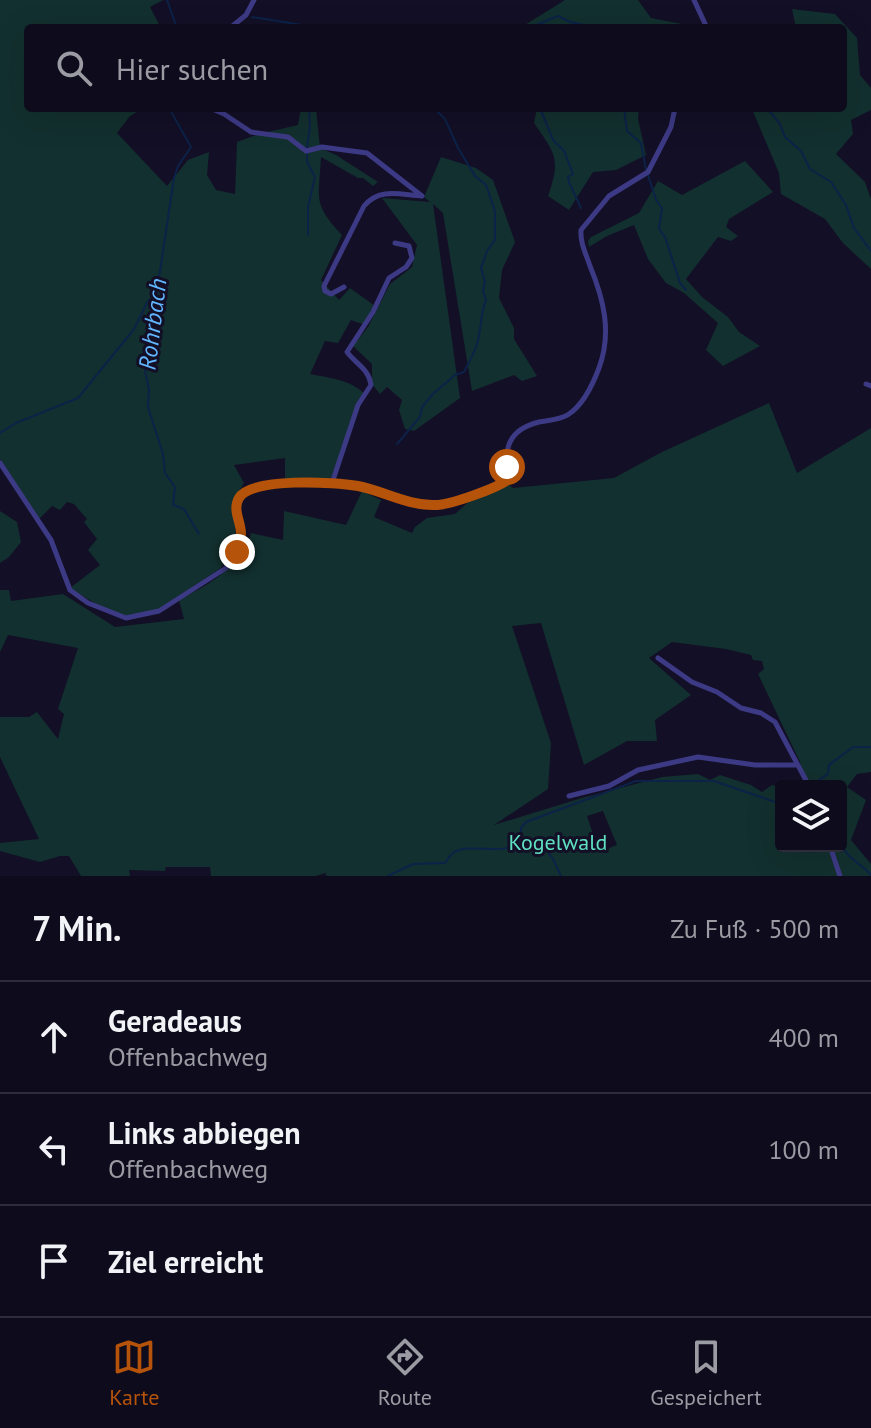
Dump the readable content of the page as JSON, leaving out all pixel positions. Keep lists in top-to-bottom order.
{
  "water": ["Rohrbach"],
  "parks": ["Kogelwald"],
  "page": {
    "search": "Hier suchen",
    "heading": ["7 Min.", "Zu Fuß · 500 m"],
    "list": [
      ["Geradeaus", "Offenbachweg", "400 m"],
      ["Links abbiegen", "Offenbachweg", "100 m"],
      "Ziel erreicht"
    ],
    "nav": ["Karte", "Route", "Gespeichert"]
  }
}
